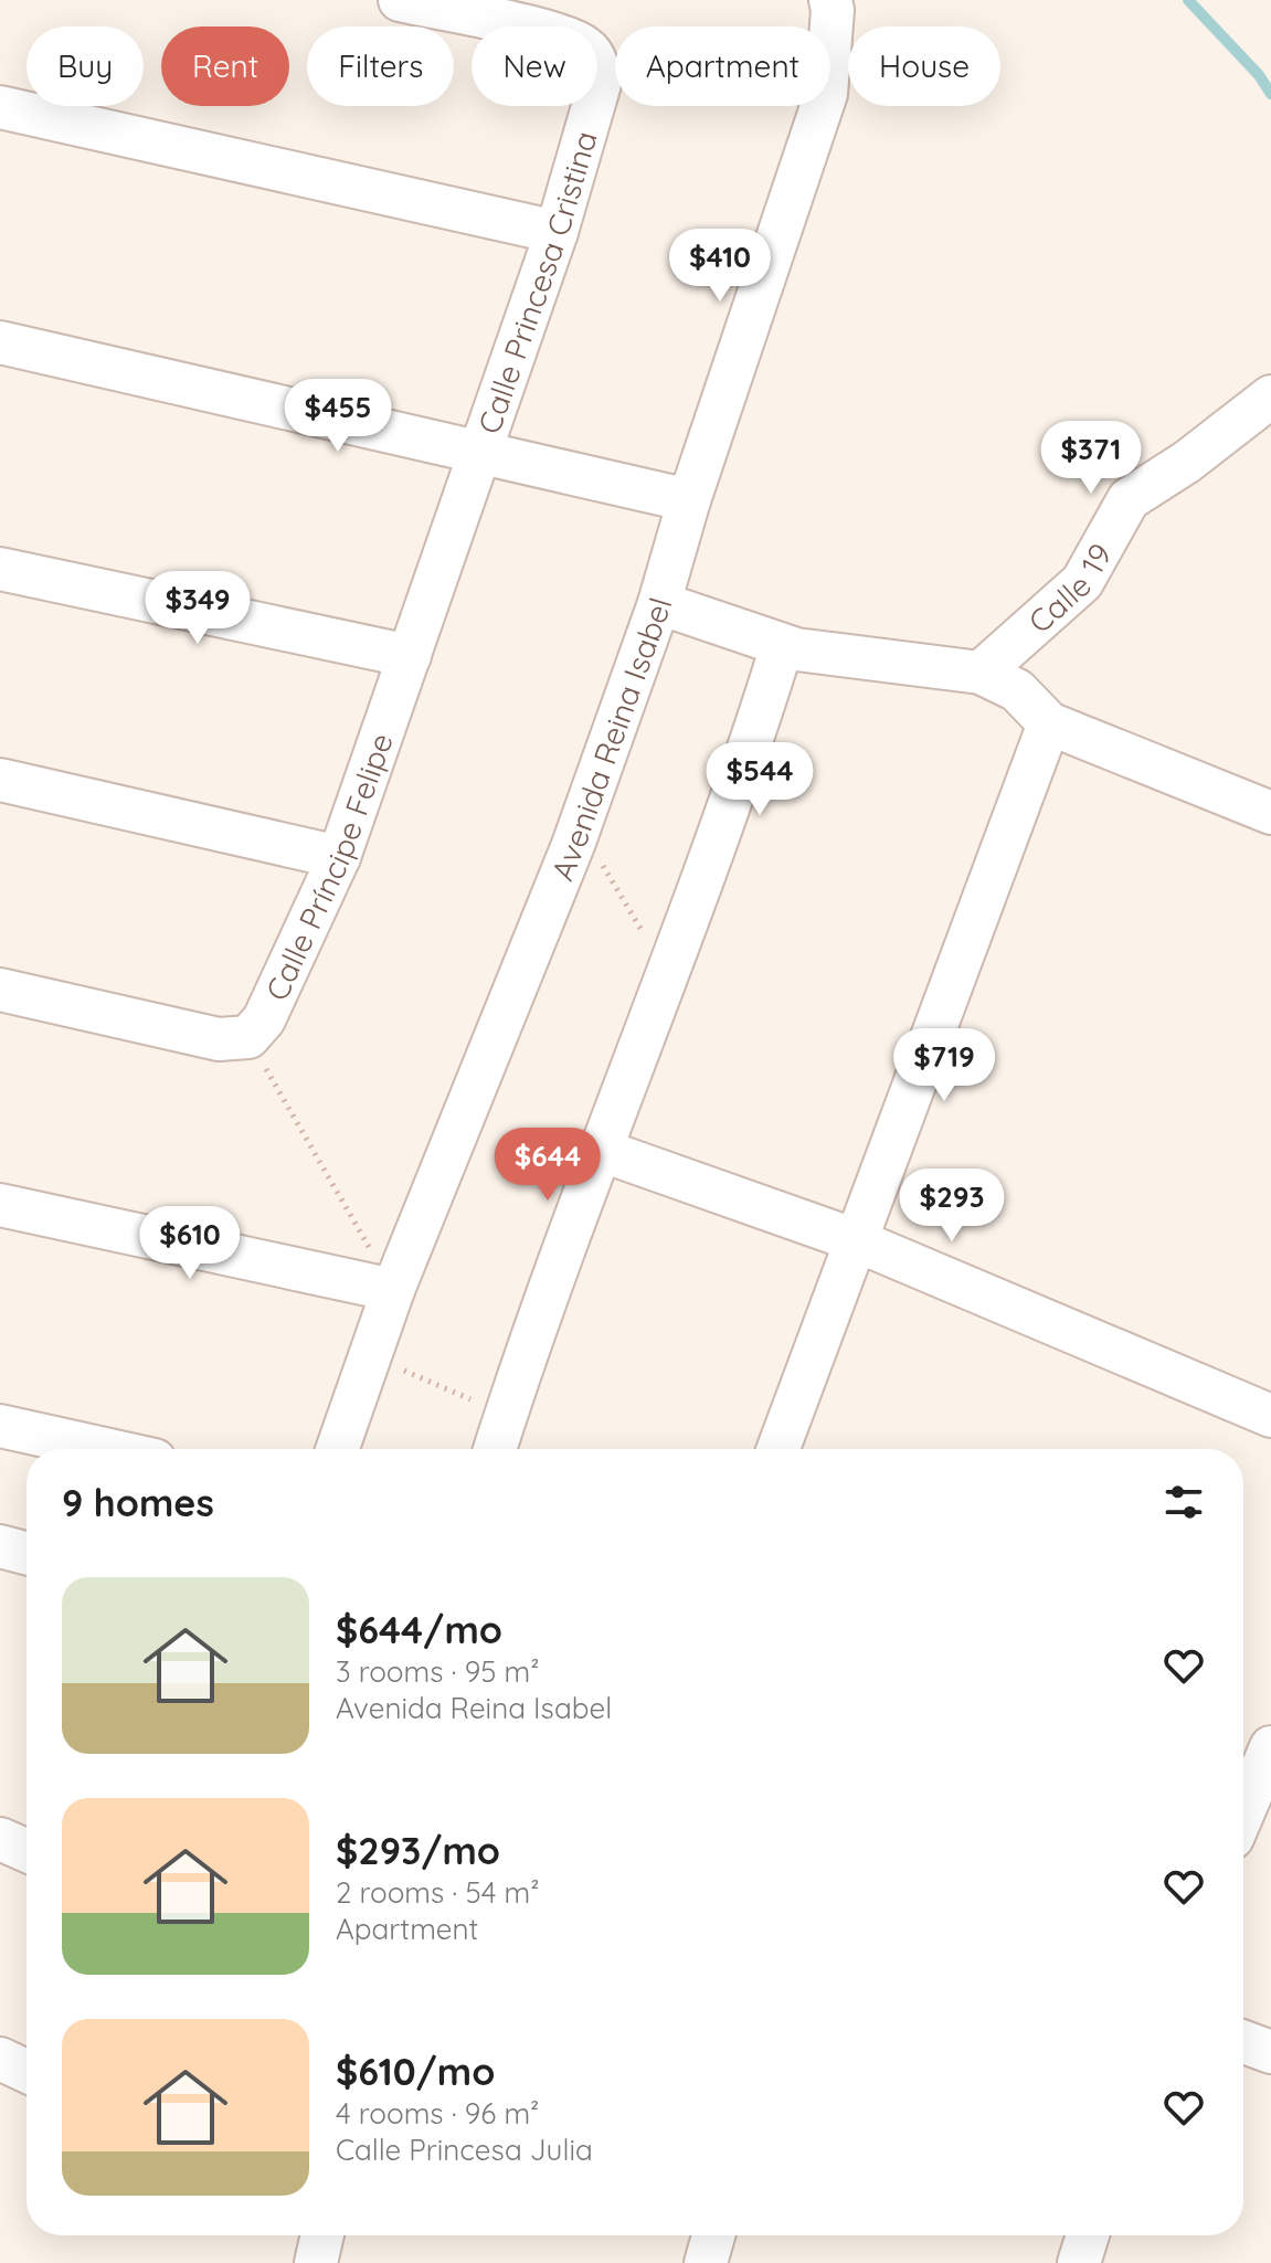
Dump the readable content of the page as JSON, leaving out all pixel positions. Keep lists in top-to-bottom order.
{
  "streets": {
    "street": [
      "Calle Princesa Cristina",
      "Calle 19",
      "Avenida Reina Isabel",
      "Calle Príncipe Felipe"
    ]
  },
  "crossings": [
    ["Calle Princesa Cristina", "Calle Príncipe Felipe"]
  ],
  "page": {
    "chip": [
      "Buy",
      "Rent",
      "Filters",
      "New",
      "Apartment",
      "House"
    ],
    "price": [
      "$410",
      "$455",
      "$371",
      "$349",
      "$544",
      "$719",
      "$644",
      "$293",
      "$610"
    ],
    "heading": "9 homes",
    "list": [
      {
        "name": "$644/mo",
        "note": "3 rooms · 95 m² · Avenida Reina Isabel"
      },
      {
        "name": "$293/mo",
        "note": "2 rooms · 54 m² · Apartment"
      },
      {
        "name": "$610/mo",
        "note": "4 rooms · 96 m² · Calle Princesa Julia"
      }
    ]
  }
}
